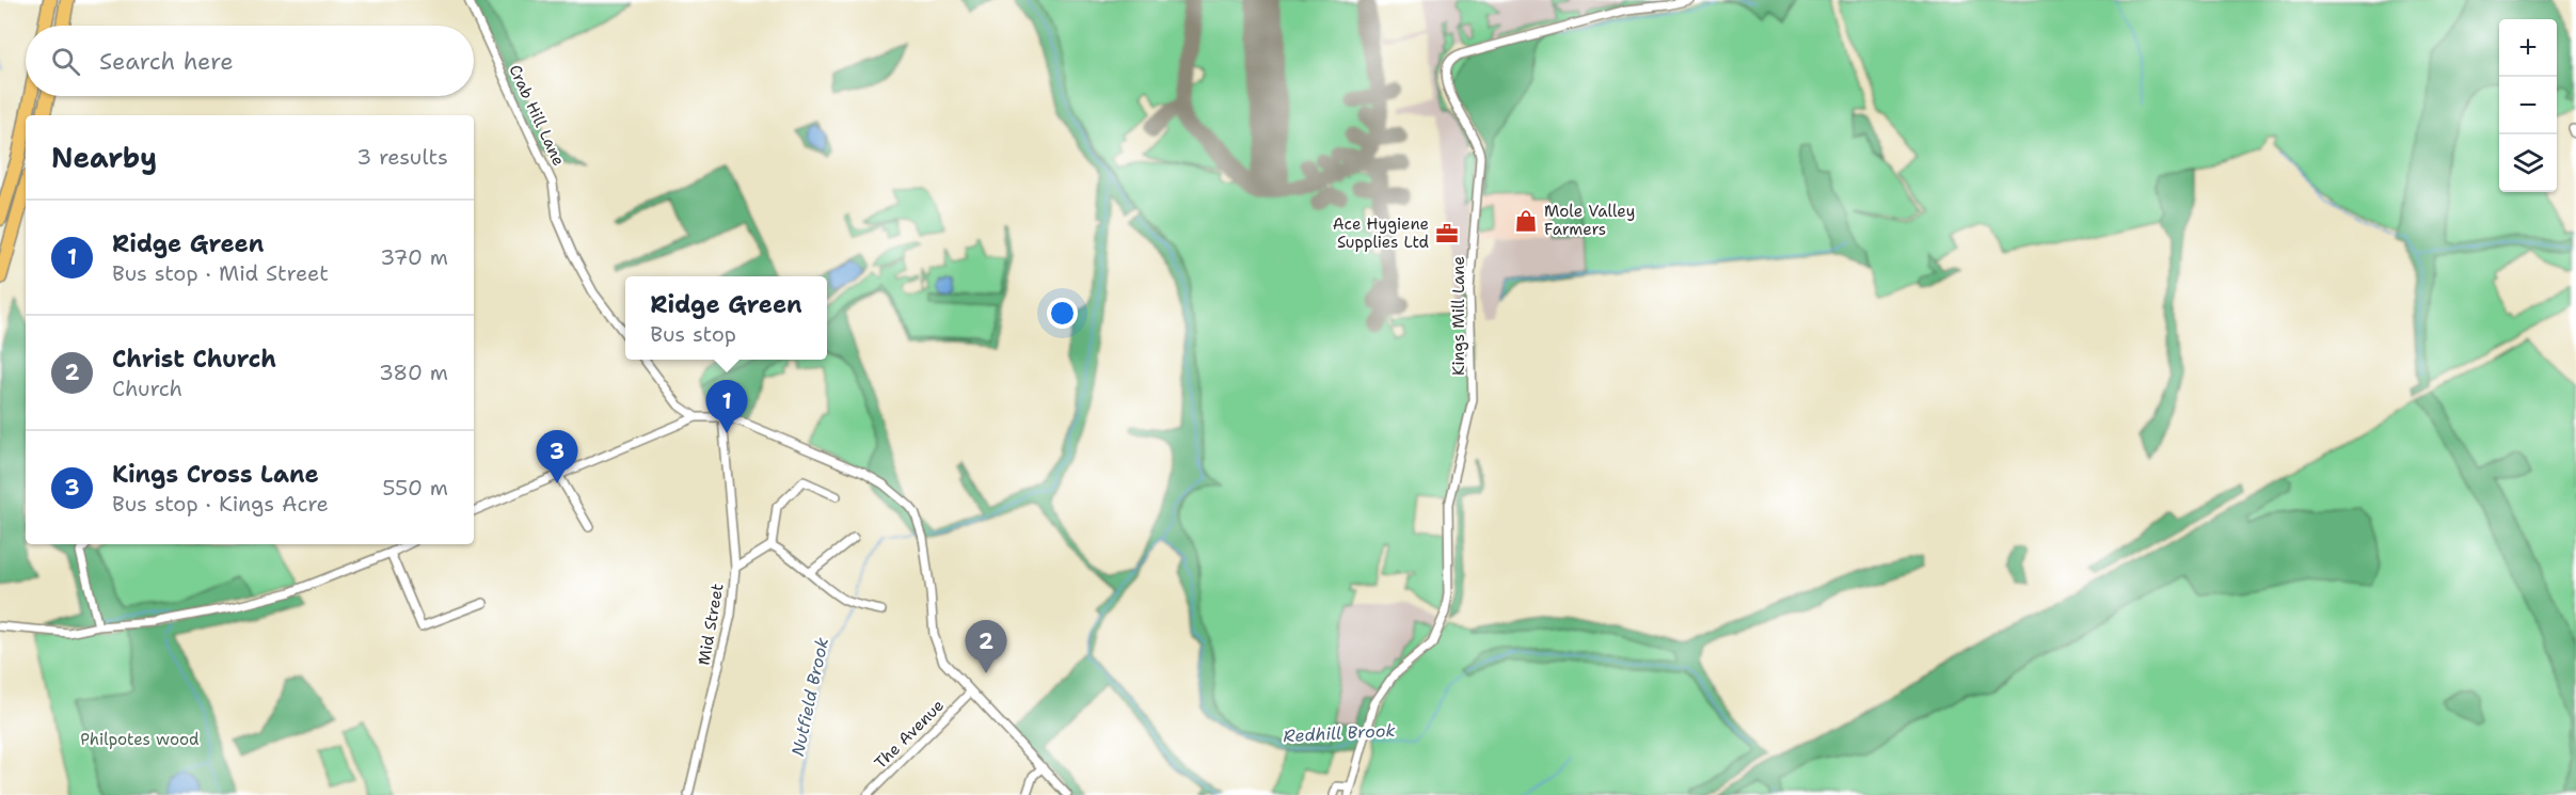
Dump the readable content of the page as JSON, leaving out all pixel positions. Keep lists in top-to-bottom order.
{
  "streets": {
    "street": [
      "Crab Hill Lane",
      "Kings Mill Lane",
      "Mid Street",
      "The Avenue"
    ]
  },
  "water": ["Nutfield Brook", "Redhill Brook"],
  "parks": ["Philpotes wood"],
  "places": {
    "shop": ["Mole Valley Farmers"],
    "office": ["Ace Hygiene Supplies Ltd"]
  },
  "page": {
    "map_buttons": ["+", "−"],
    "search": "Search here",
    "heading": ["Nearby", "3 results"],
    "list": [
      {
        "mark": "1",
        "name": "Ridge Green",
        "note": "Bus stop · Mid Street",
        "value": "370 m"
      },
      {
        "mark": "2",
        "name": "Christ Church",
        "note": "Church",
        "value": "380 m"
      },
      {
        "mark": "3",
        "name": "Kings Cross Lane",
        "note": "Bus stop · Kings Acre",
        "value": "550 m"
      }
    ],
    "popup": ["Ridge Green", "Bus stop"],
    "pins": ["1", "3", "2"]
  }
}
